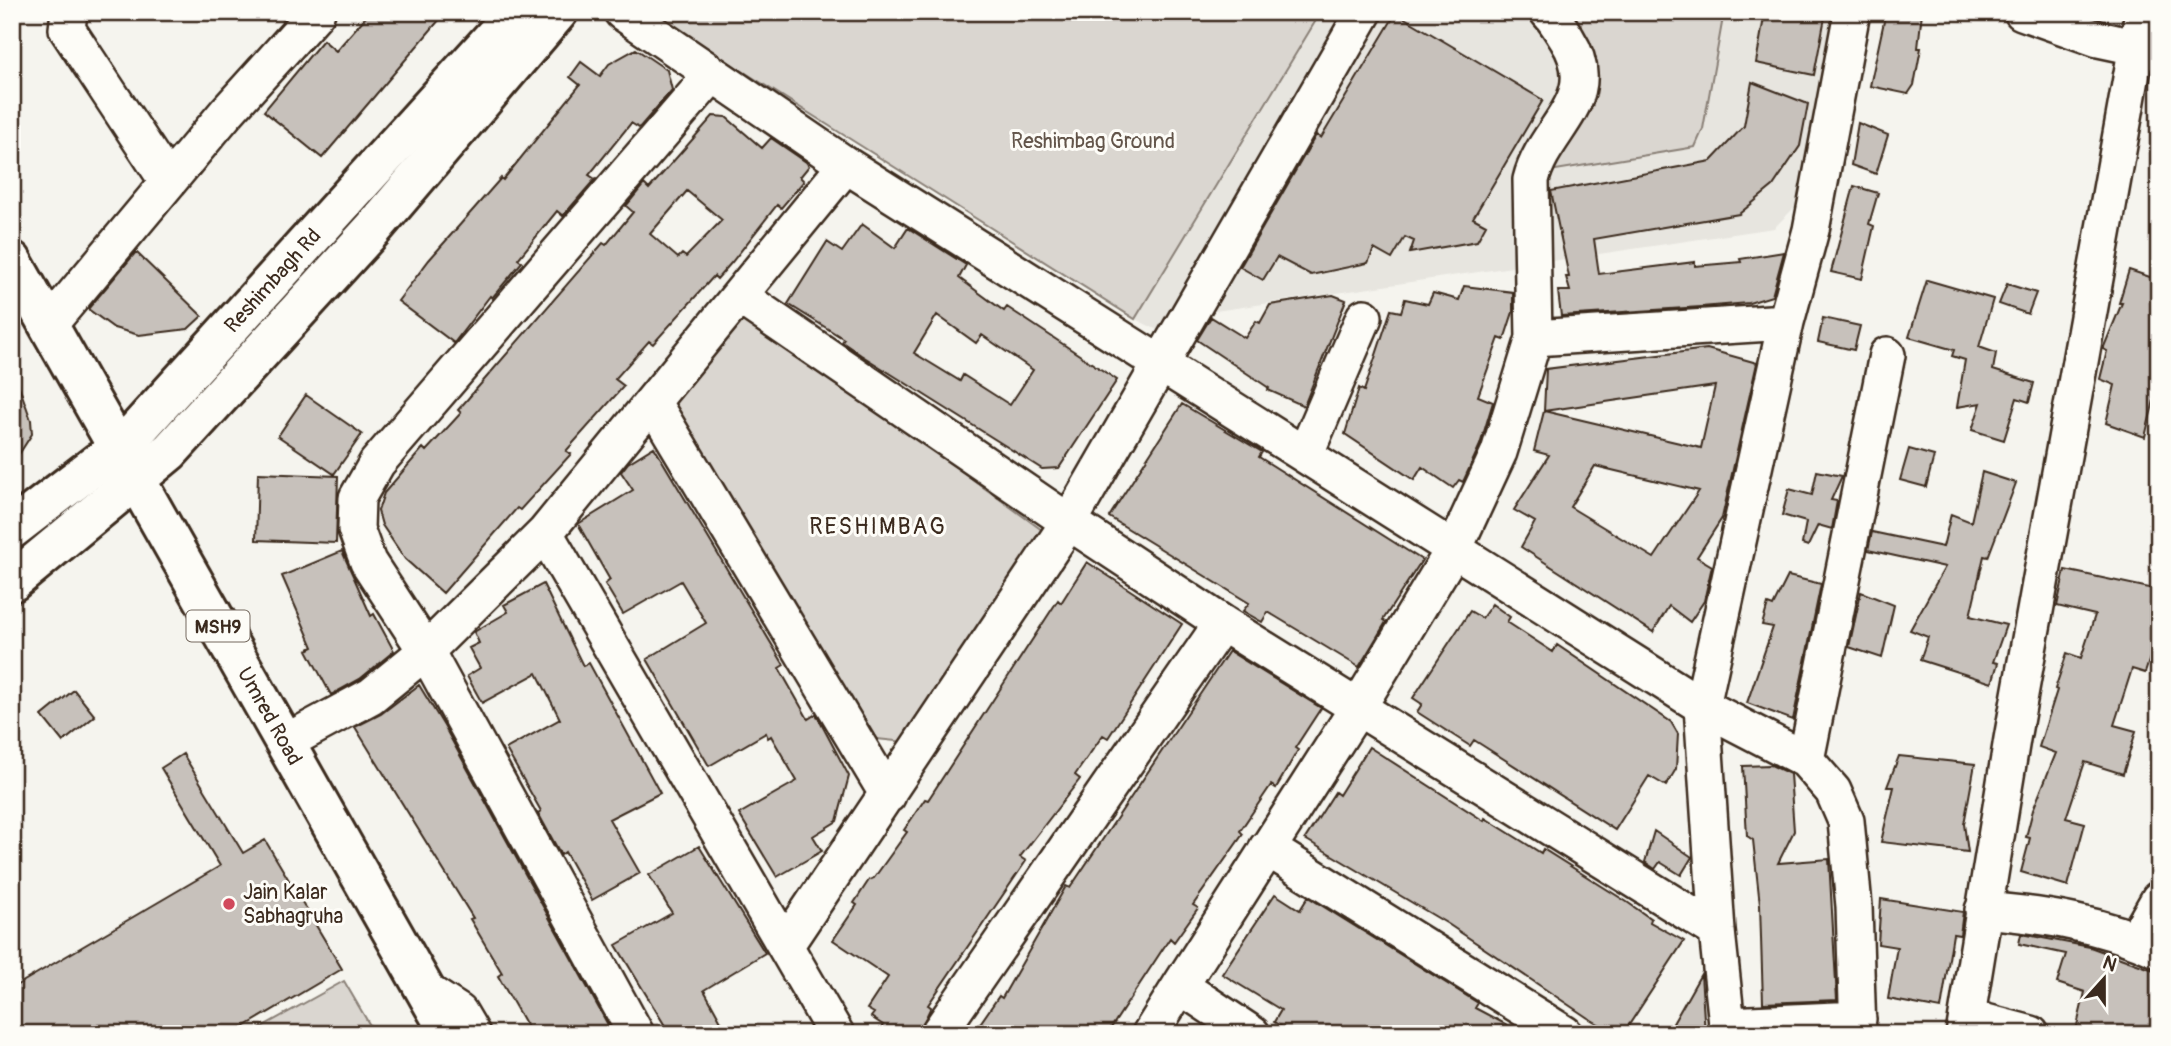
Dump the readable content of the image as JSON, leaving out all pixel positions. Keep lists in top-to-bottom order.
{
  "streets": {
    "main road": ["Reshimbagh Rd", "MSH9", "Umred Road"]
  },
  "crossings": [
    ["Reshimbagh Rd", "Umred Road"]
  ],
  "districts": ["RESHIMBAG"],
  "parks": ["Reshimbag Ground"],
  "places": ["Jain Kalar Sabhagruha"],
  "north": "top"
}
